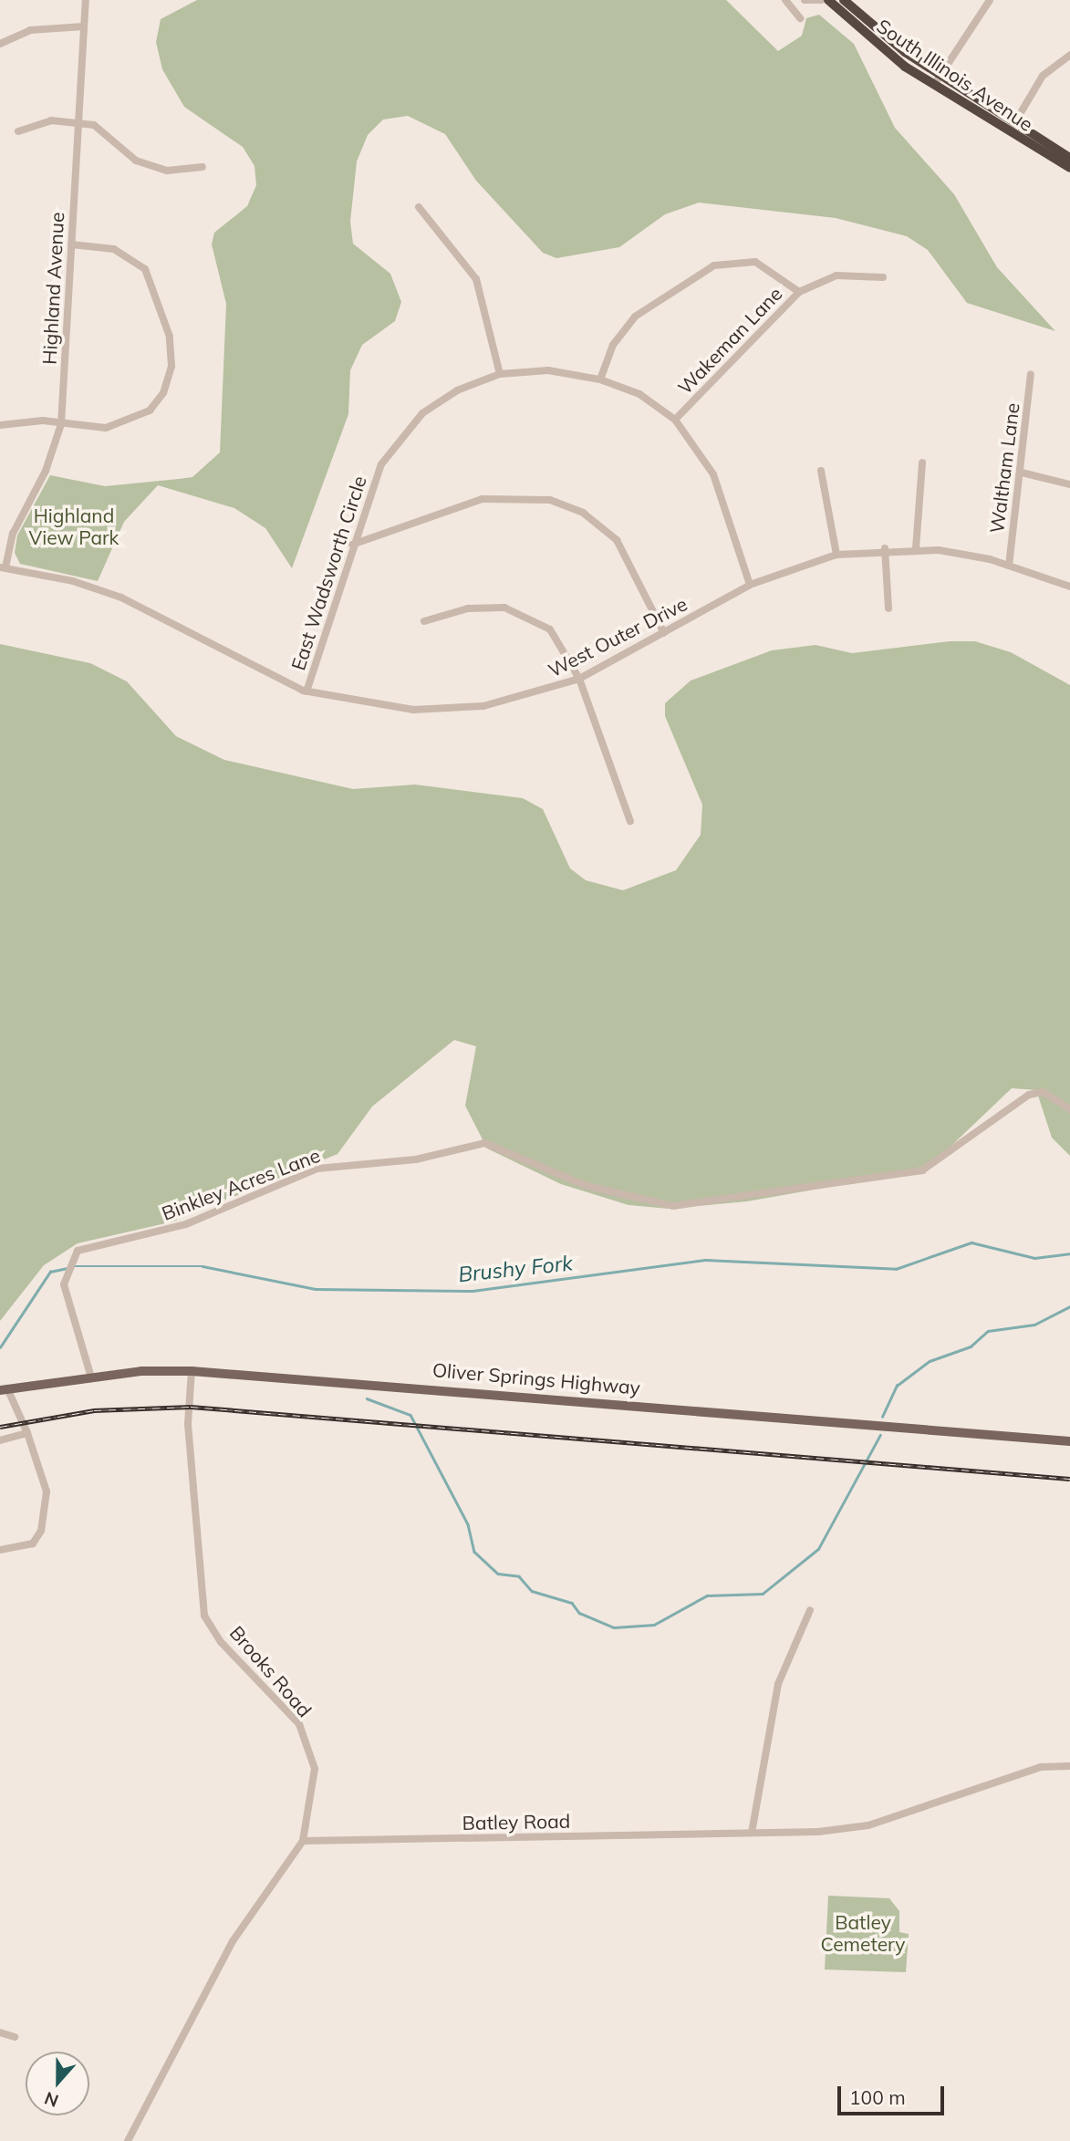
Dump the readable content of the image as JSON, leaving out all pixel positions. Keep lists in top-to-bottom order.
{
  "streets": {
    "highway": ["South Illinois Avenue"],
    "main road": ["Oliver Springs Highway"],
    "street": [
      "Highland Avenue",
      "Wakeman Lane",
      "Waltham Lane",
      "East Wadsworth Circle",
      "West Outer Drive",
      "Binkley Acres Lane",
      "Brooks Road",
      "Batley Road"
    ]
  },
  "crossings": [
    ["Highland Avenue", "West Outer Drive"],
    ["Wakeman Lane", "East Wadsworth Circle"],
    ["Waltham Lane", "West Outer Drive"],
    ["East Wadsworth Circle", "West Outer Drive"],
    ["Binkley Acres Lane", "Oliver Springs Highway"],
    ["Oliver Springs Highway", "Brooks Road"],
    ["Brooks Road", "Batley Road"]
  ],
  "water": ["Brushy Fork"],
  "parks": ["Highland View Park", "Batley Cemetery"],
  "scale_bar": "100 m",
  "north": "bottom"
}
